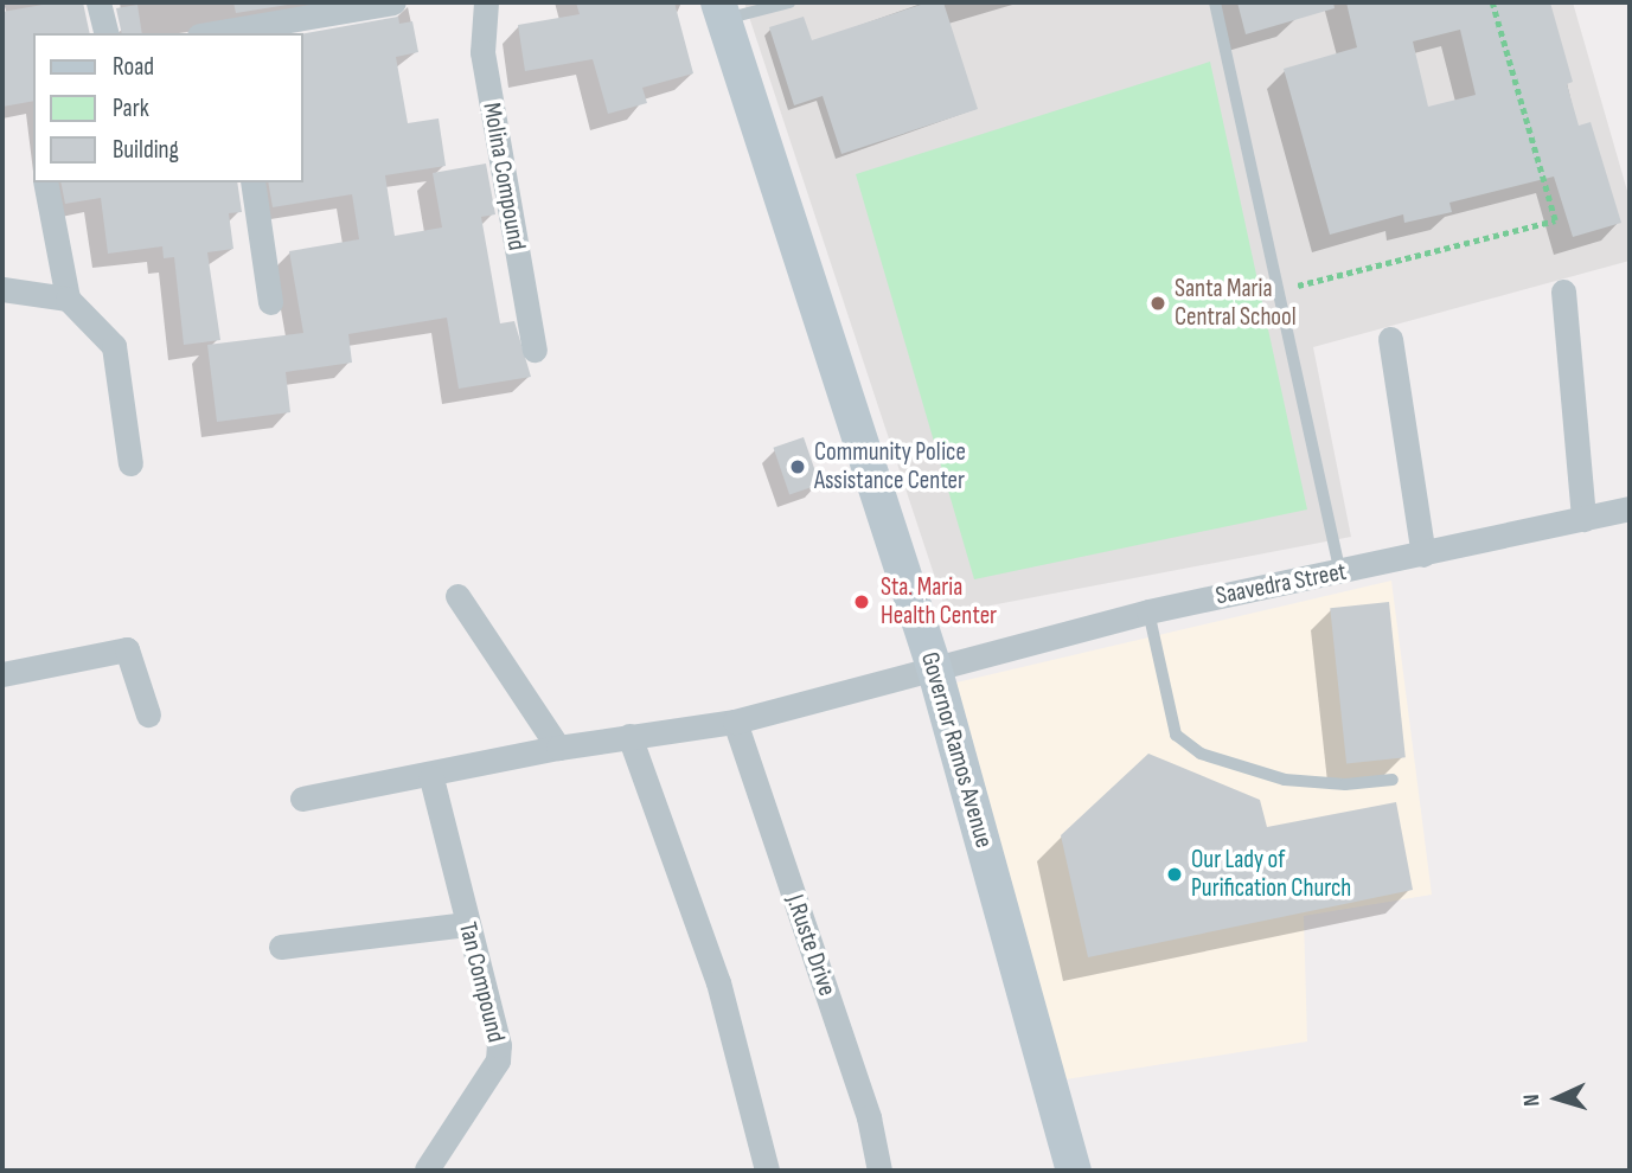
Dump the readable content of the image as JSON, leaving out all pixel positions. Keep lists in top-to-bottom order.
{
  "streets": {
    "main road": ["Governor Ramos Avenue"],
    "street": [
      "Molina Compound",
      "Saavedra Street",
      "J.Ruste Drive",
      "Tan Compound"
    ]
  },
  "crossings": [
    ["Saavedra Street", "Governor Ramos Avenue"],
    ["Saavedra Street", "J.Ruste Drive"],
    ["Saavedra Street", "Tan Compound"]
  ],
  "places": [
    "Santa Maria Central School",
    "Community Police Assistance Center",
    "Sta. Maria Health Center",
    "Our Lady of Purification Church"
  ],
  "legend": ["Road", "Park", "Building"],
  "north": "left"
}
